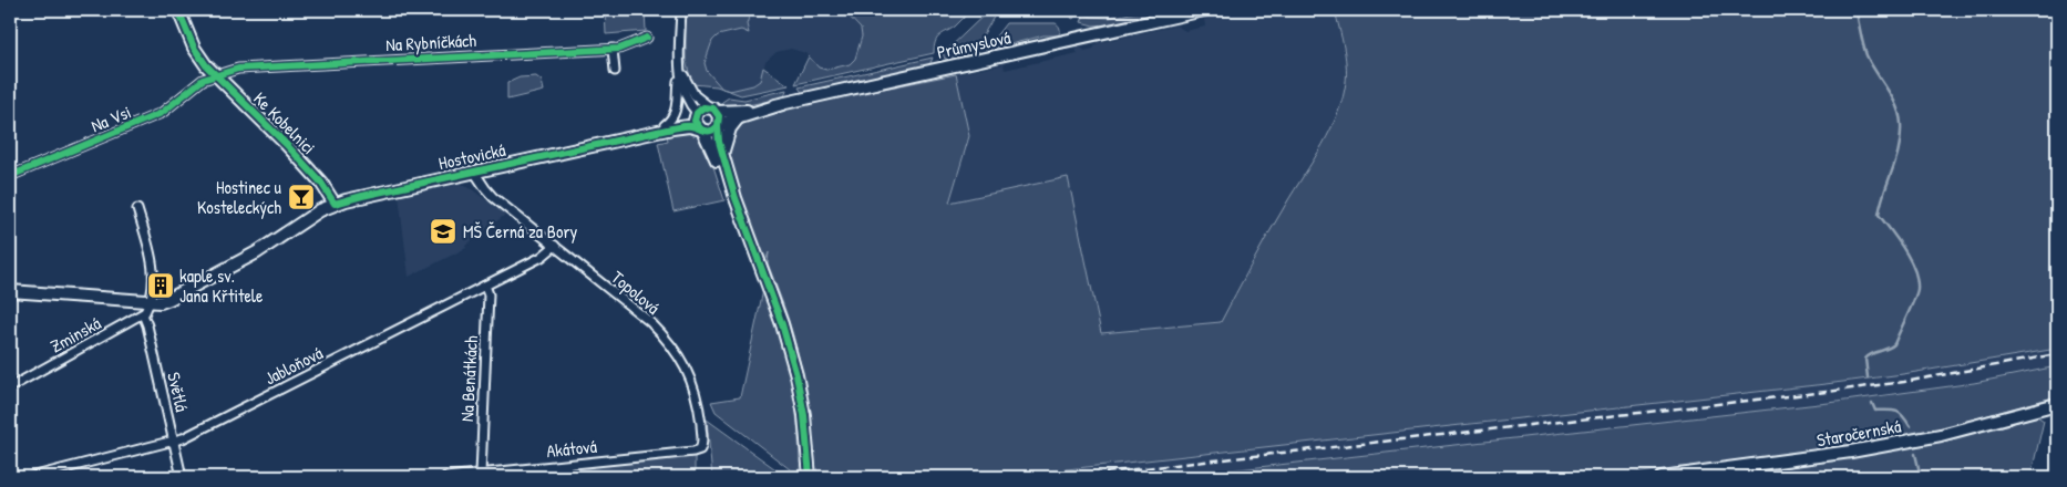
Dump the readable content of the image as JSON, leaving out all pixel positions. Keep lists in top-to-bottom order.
{
  "streets": {
    "main road": [
      "Průmyslová",
      "Ke Kobelnici",
      "Hostovická",
      "Staročernská"
    ],
    "street": [
      "Na Rybníčkách",
      "Na Vsi",
      "Topolová",
      "Zminská",
      "Jabloňová",
      "Na Benátkách",
      "Světlá",
      "Akátová"
    ]
  },
  "crossings": [
    ["Na Rybníčkách", "Na Vsi"],
    ["Na Rybníčkách", "Ke Kobelnici"],
    ["Průmyslová", "Hostovická"],
    ["Na Vsi", "Ke Kobelnici"],
    ["Ke Kobelnici", "Hostovická"],
    ["Hostovická", "Topolová"],
    ["Topolová", "Jabloňová"],
    ["Topolová", "Akátová"],
    ["Zminská", "Světlá"],
    ["Jabloňová", "Na Benátkách"],
    ["Jabloňová", "Světlá"],
    ["Na Benátkách", "Akátová"]
  ],
  "places": {
    "bar": ["Hostinec u Kosteleckých"],
    "school or university": ["MŠ Černá za Bory"],
    "building": ["kaple sv. Jana Křtitele"]
  }
}
